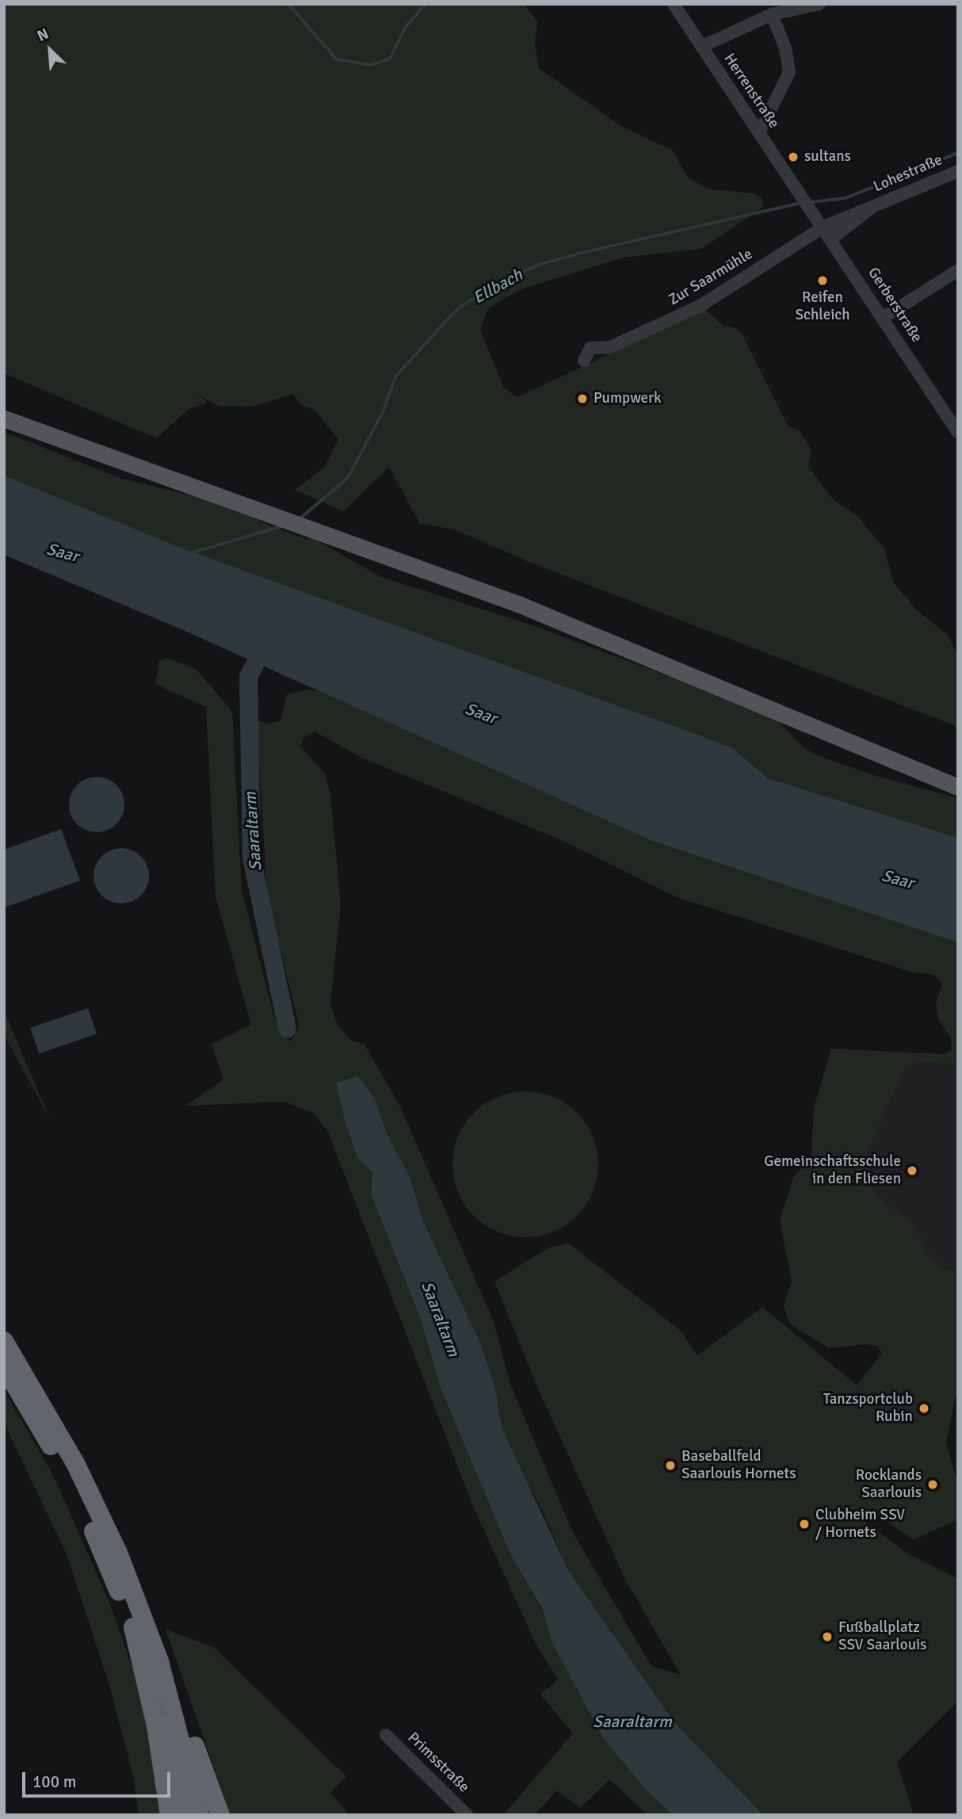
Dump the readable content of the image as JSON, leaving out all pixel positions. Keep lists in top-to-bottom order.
{
  "streets": {
    "street": [
      "Herrenstraße",
      "Lohestraße",
      "Zur Saarmühle",
      "Gerberstraße",
      "Primsstraße"
    ]
  },
  "crossings": [
    ["Herrenstraße", "Gerberstraße"],
    ["Lohestraße", "Zur Saarmühle"],
    ["Lohestraße", "Gerberstraße"],
    ["Zur Saarmühle", "Gerberstraße"]
  ],
  "water": ["Ellbach", "Saar", "Saaraltarm"],
  "places": [
    "sultans",
    "Reifen Schleich",
    "Pumpwerk",
    "Gemeinschaftsschule in den Fliesen",
    "Tanzsportclub Rubin",
    "Baseballfeld Saarlouis Hornets",
    "Rocklands Saarlouis",
    "Clubheim SSV / Hornets",
    "Fußballplatz SSV Saarlouis"
  ],
  "scale_bar": "100 m",
  "north": "top left"
}
